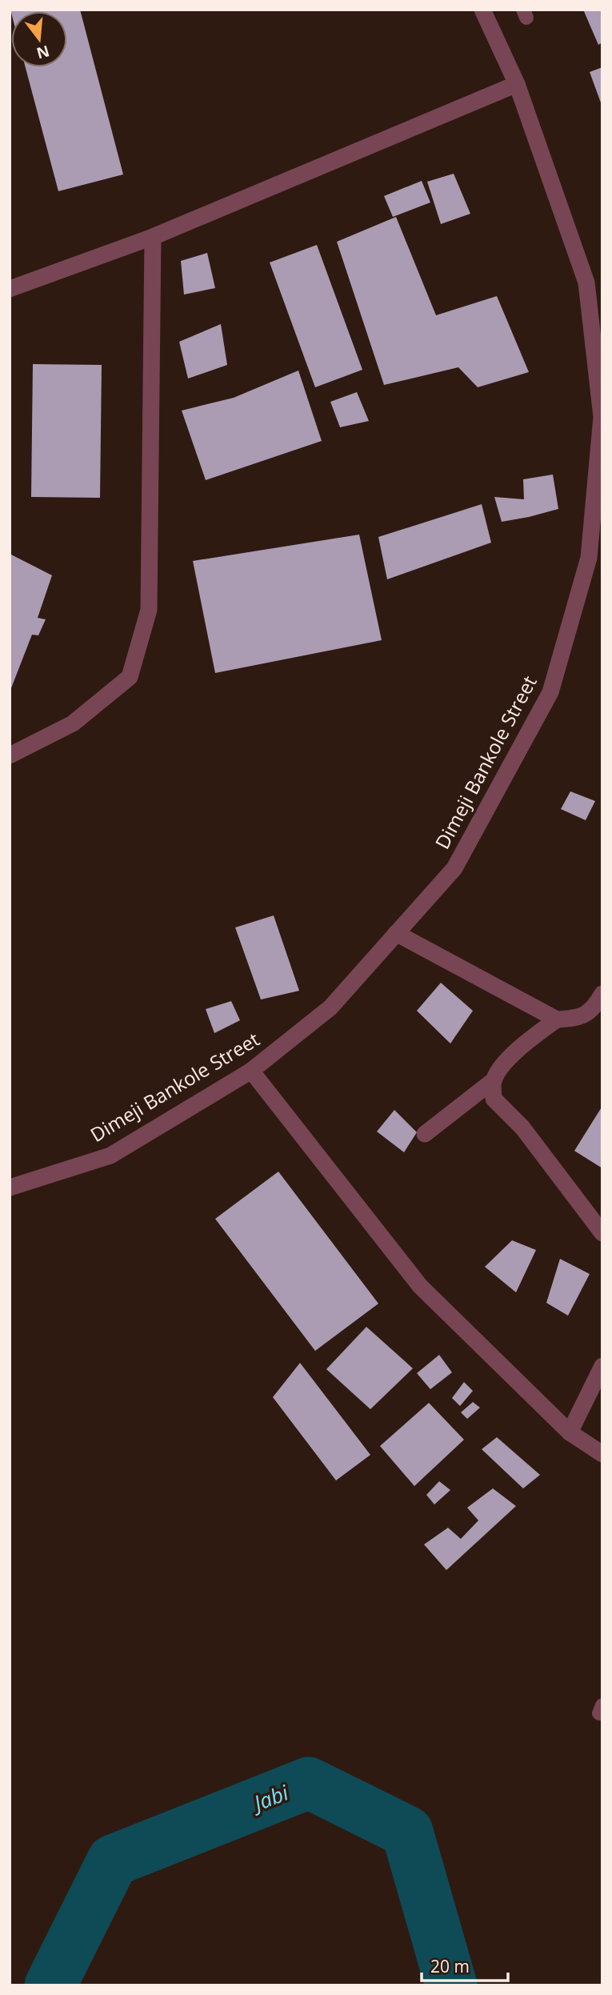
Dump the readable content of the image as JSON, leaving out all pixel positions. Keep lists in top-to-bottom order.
{
  "streets": {
    "street": ["Dimeji Bankole Street"]
  },
  "water": ["Jabi"],
  "scale_bar": "20 m",
  "north": "bottom"
}
